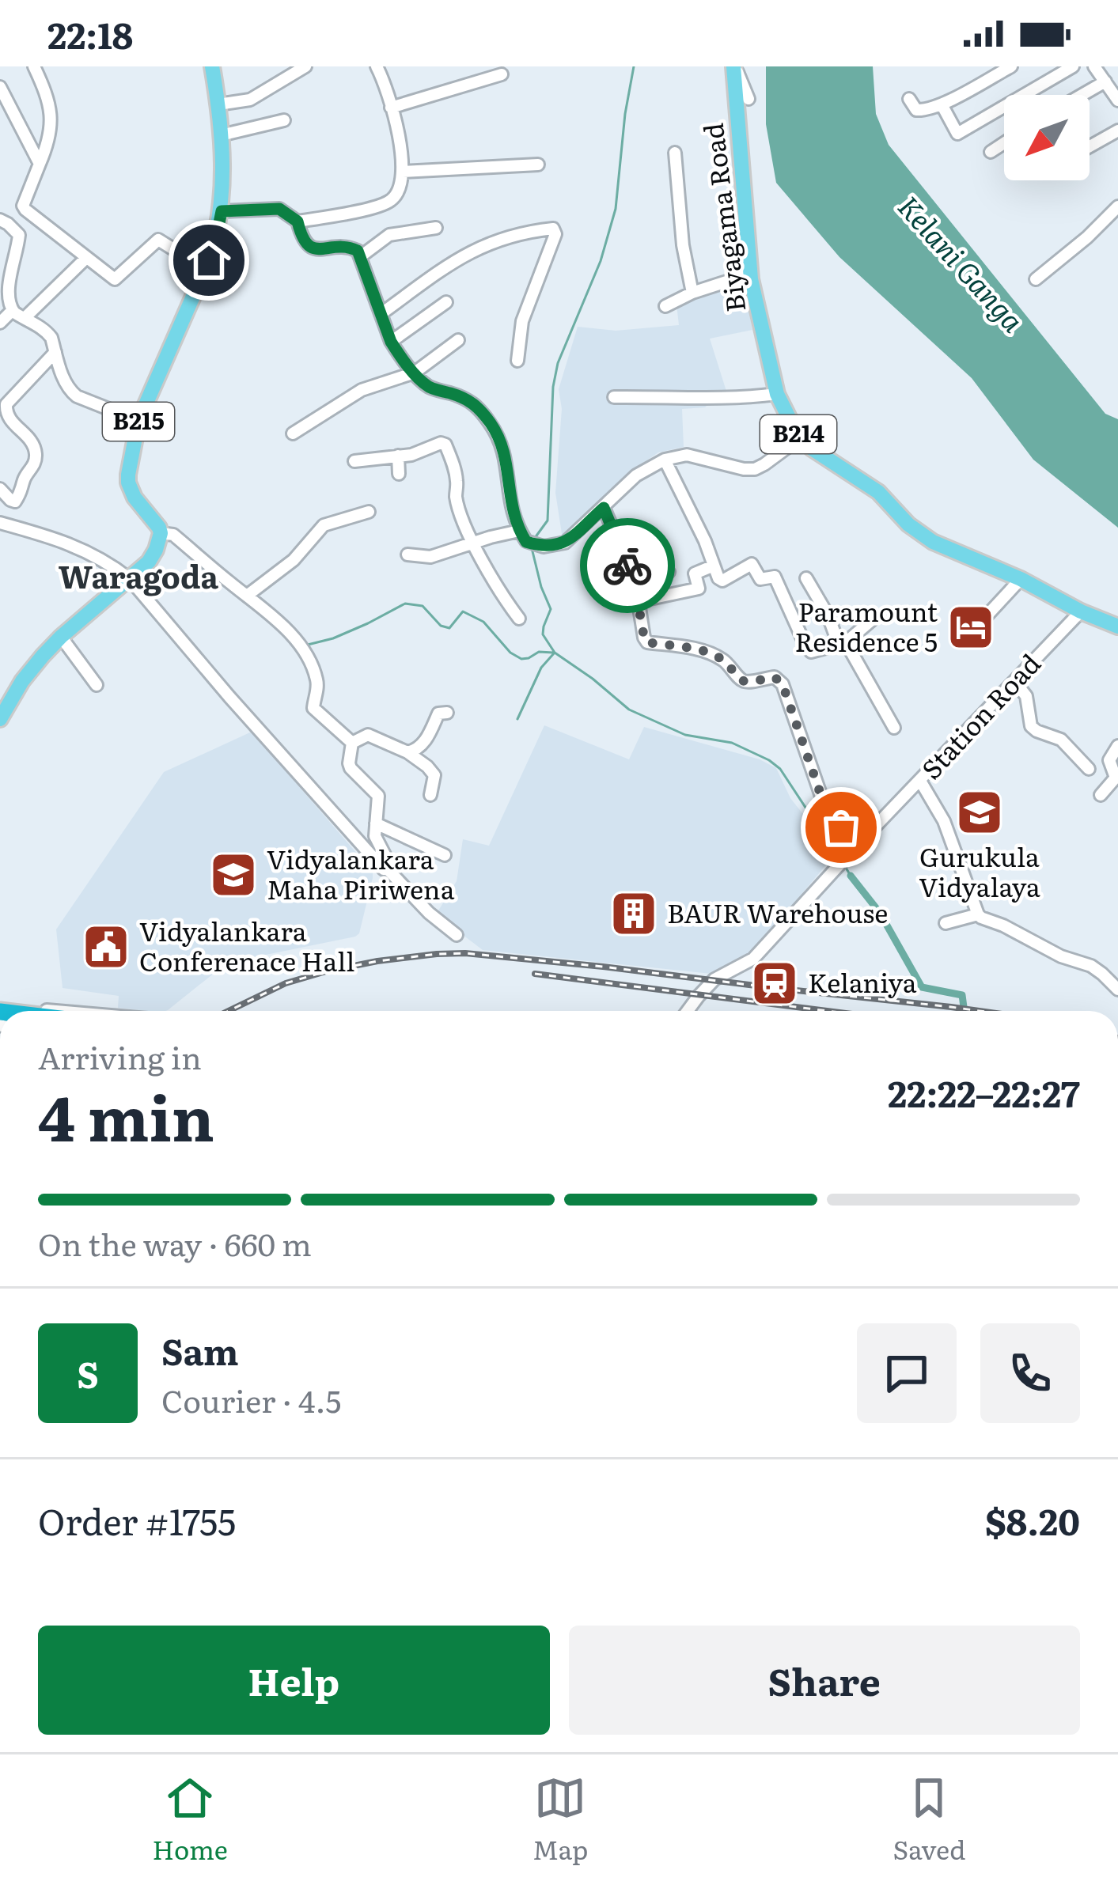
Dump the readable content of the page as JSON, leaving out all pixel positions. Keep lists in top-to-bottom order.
{
  "streets": {
    "main road": ["Biyagama Road", "B215", "B214"],
    "street": ["Station Road"]
  },
  "crossings": [
    ["Biyagama Road", "Station Road"]
  ],
  "districts": ["Waragoda"],
  "water": ["Kelani Ganga"],
  "places": {
    "hotel": ["Paramount Residence 5"],
    "school or university": ["Gurukula Vidyalaya", "Vidyalankara Maha Piriwena"],
    "building": ["BAUR Warehouse"],
    "public building": ["Vidyalankara Conferenace Hall"],
    "station": ["Kelaniya"]
  },
  "north": "bottom left",
  "page": {
    "status": "22:18",
    "heading": ["4 min", "Arriving in", "22:22–22:27"],
    "panel": [
      "Sam",
      "Courier · 4.5",
      "Order #1755",
      "$8.20"
    ],
    "bar": "On the way · 660 m",
    "round": "S",
    "buttons": ["Help", "Share"],
    "tabs": ["Home", "Map", "Saved"]
  }
}
